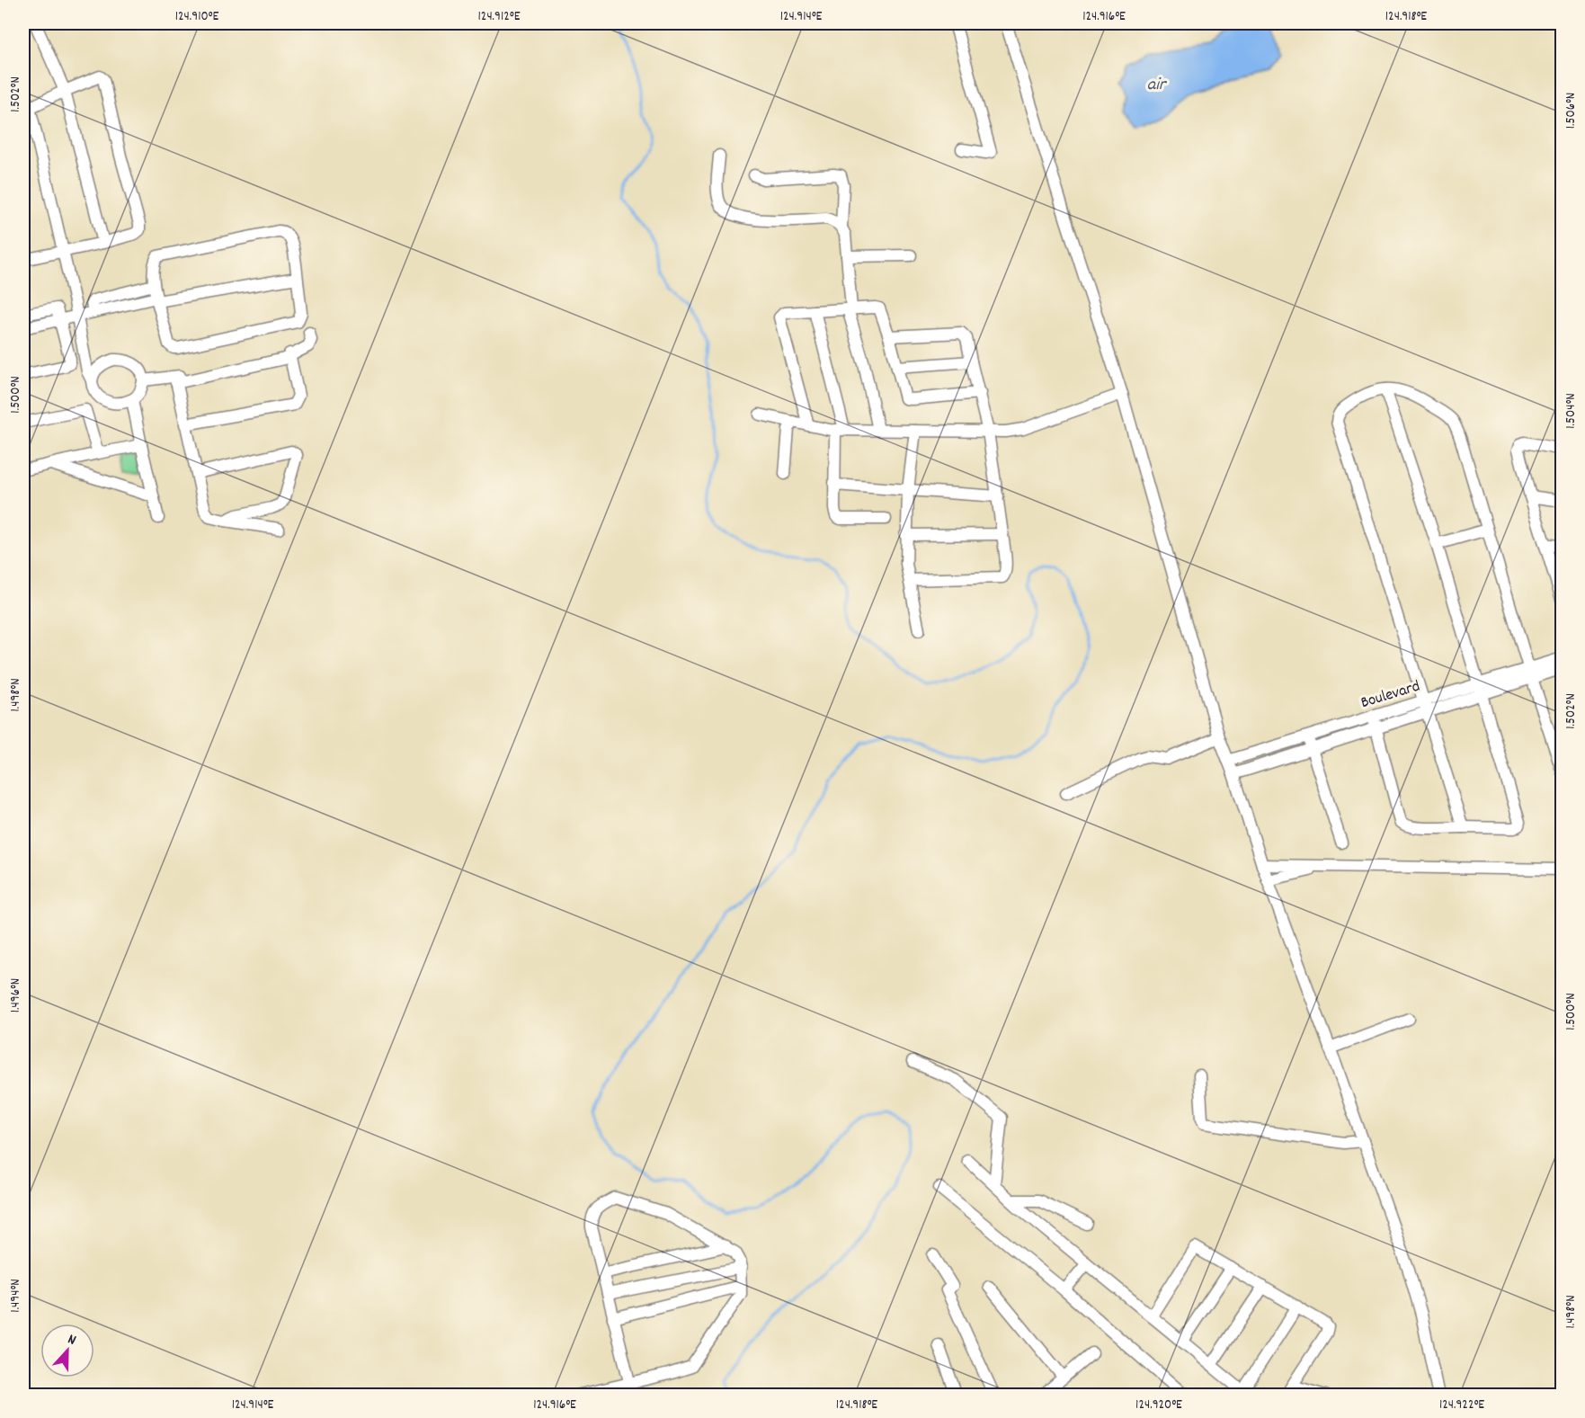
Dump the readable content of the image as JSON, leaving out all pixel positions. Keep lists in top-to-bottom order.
{
  "streets": {
    "street": ["Boulevard"]
  },
  "water": ["air"],
  "north": "top",
  "coordinates": [
    "124.910°E",
    "124.912°E",
    "124.914°E",
    "124.916°E",
    "124.918°E",
    "1.502°N",
    "1.506°N",
    "1.500°N",
    "1.504°N",
    "1.498°N",
    "1.496°N",
    "1.494°N",
    "124.920°E",
    "124.922°E"
  ]
}
